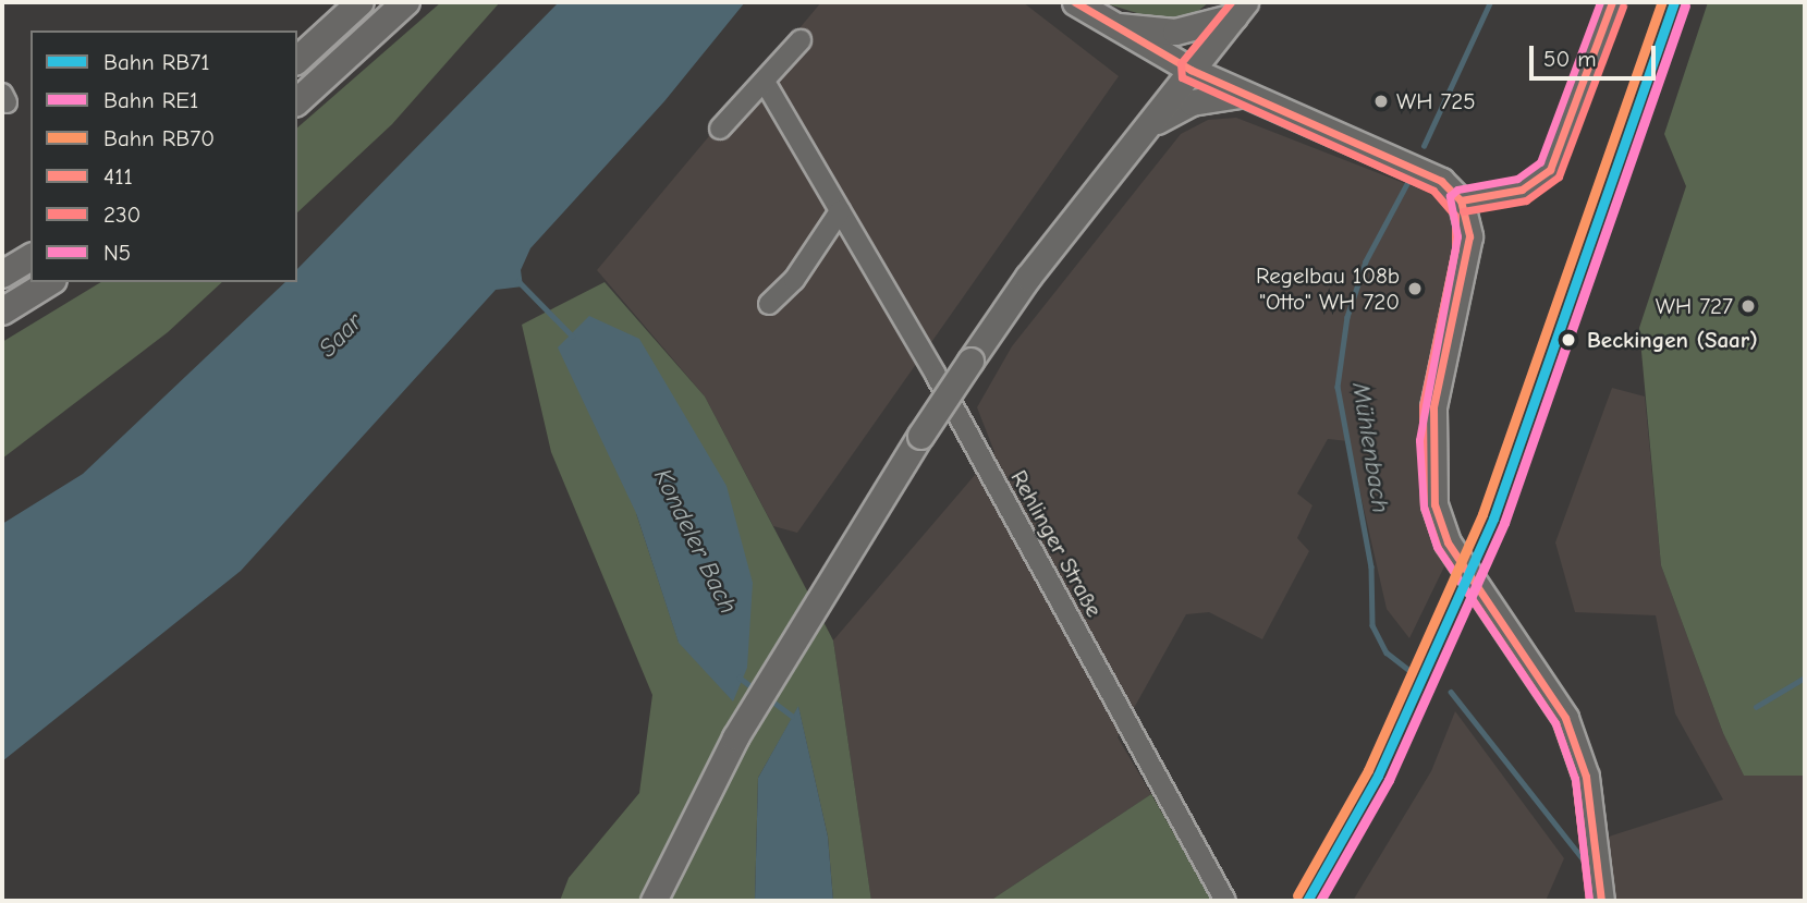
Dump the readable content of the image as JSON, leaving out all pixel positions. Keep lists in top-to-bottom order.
{
  "streets": {
    "street": ["Rehlinger Straße"]
  },
  "water": ["Saar", "Mühlenbach", "Kondeler Bach"],
  "places": [
    "WH 725",
    "Regelbau 108b \"Otto\" WH 720",
    "WH 727",
    "Beckingen (Saar)"
  ],
  "lines": [
    "rail line RB71",
    "rail line RB70",
    "transit line 411",
    "transit line 230",
    "transit line N5",
    "rail line RE1"
  ],
  "legend": [
    "Bahn RB71",
    "Bahn RE1",
    "Bahn RB70",
    "411",
    "230",
    "N5"
  ],
  "scale_bar": "50 m"
}
